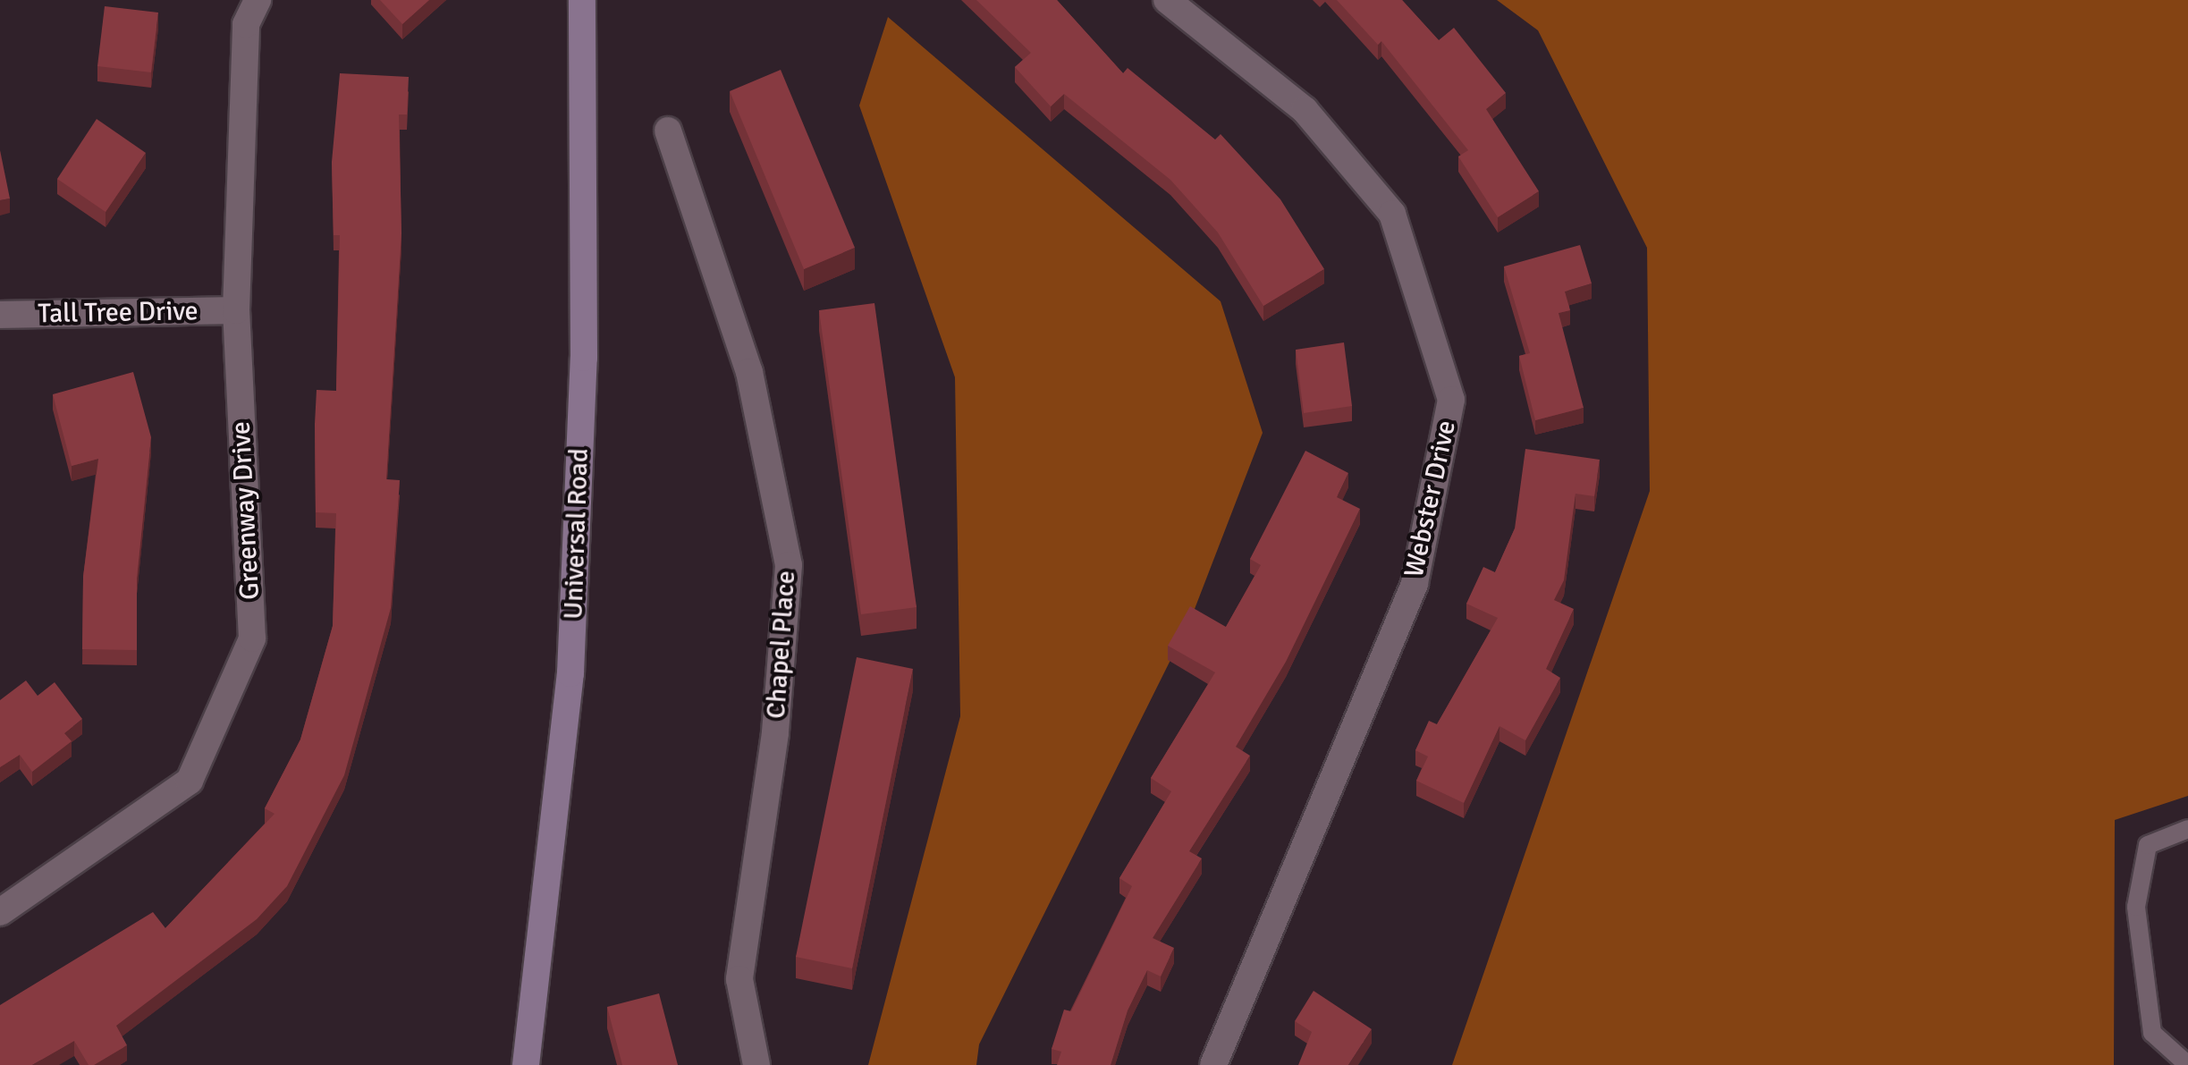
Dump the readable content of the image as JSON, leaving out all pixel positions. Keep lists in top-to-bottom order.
{
  "streets": {
    "street": [
      "Tall Tree Drive",
      "Webster Drive",
      "Greenway Drive",
      "Universal Road",
      "Chapel Place"
    ]
  },
  "crossings": [
    ["Tall Tree Drive", "Greenway Drive"]
  ]
}
